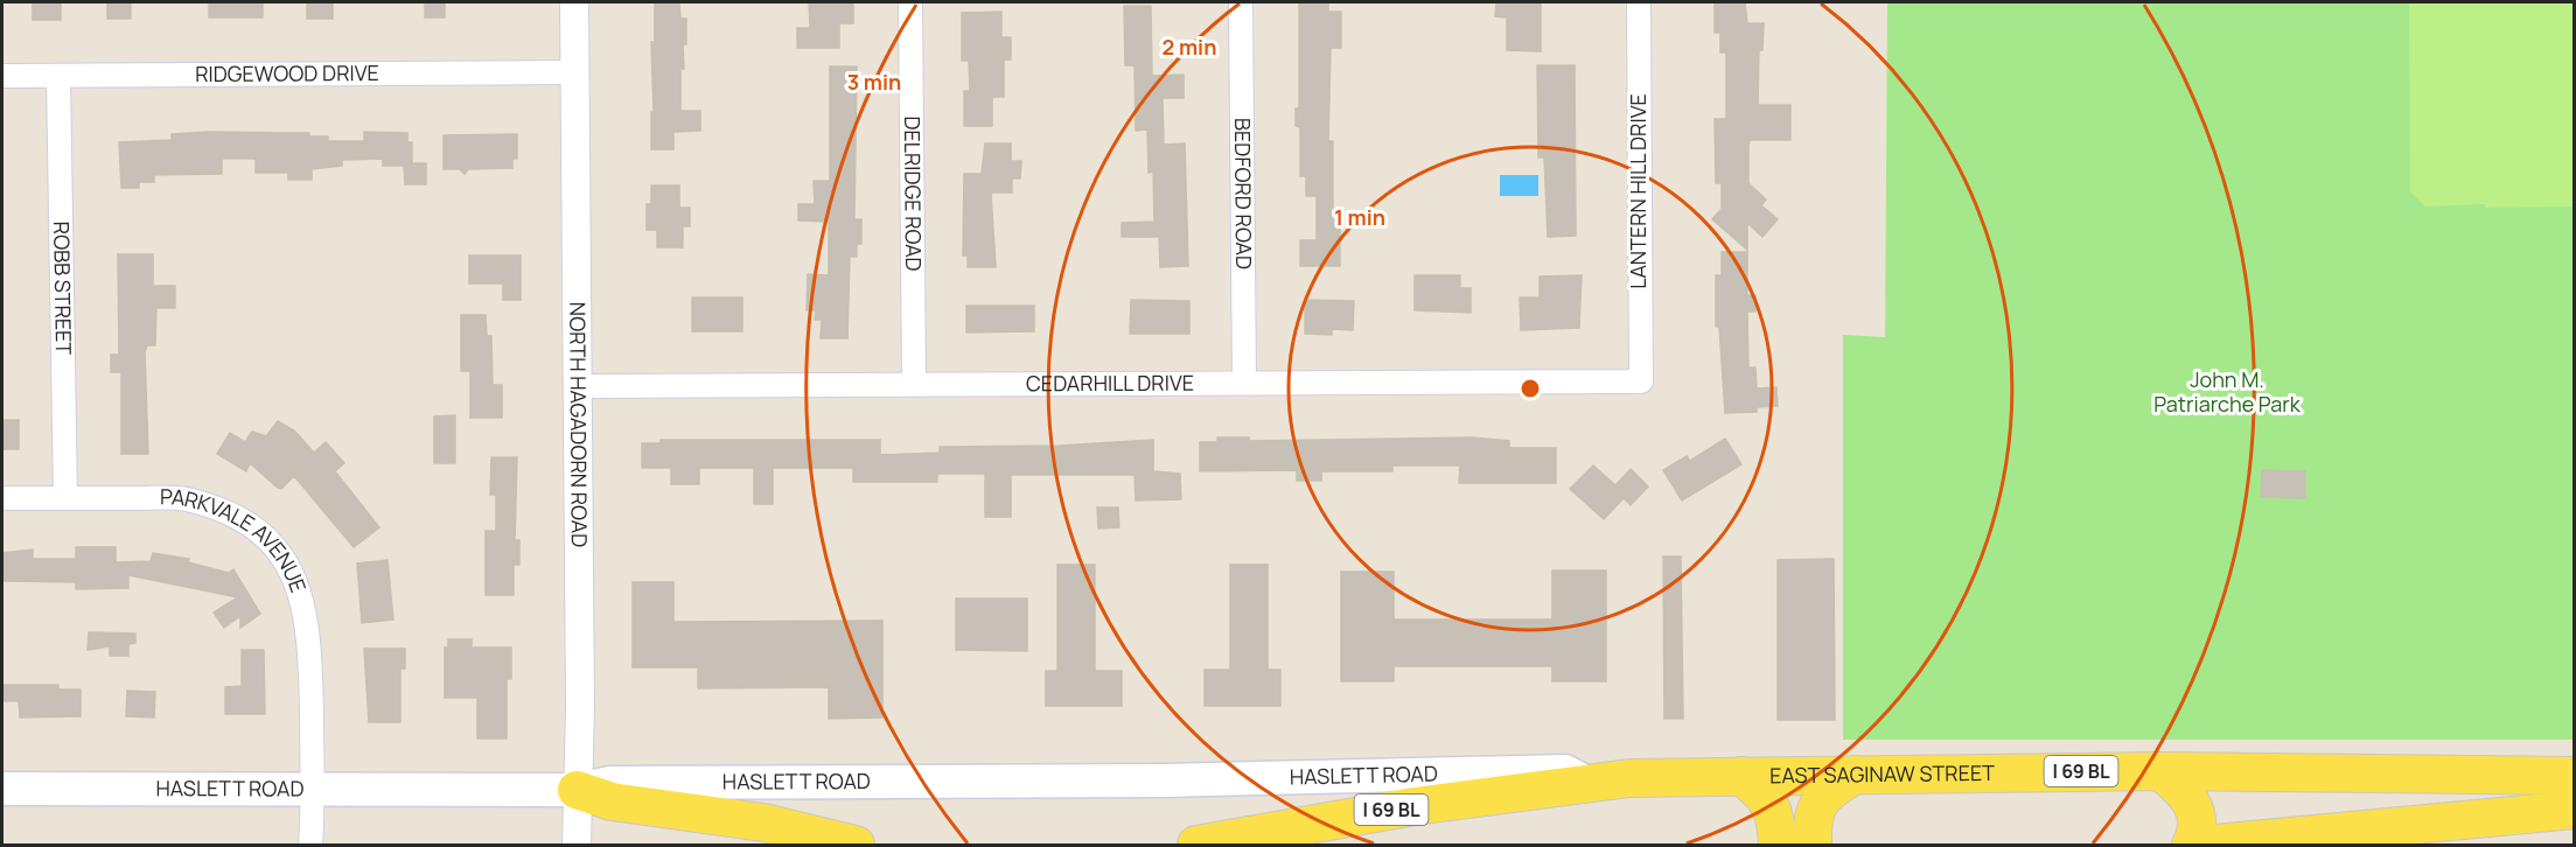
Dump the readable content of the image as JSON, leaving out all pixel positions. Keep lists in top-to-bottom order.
{
  "streets": {
    "main road": ["I 69 BL", "EAST SAGINAW STREET", "HASLETT ROAD"],
    "street": [
      "RIDGEWOOD DRIVE",
      "LANTERN HILL DRIVE",
      "DELRIDGE ROAD",
      "BEDFORD ROAD",
      "ROBB STREET",
      "CEDARHILL DRIVE",
      "NORTH HAGADORN ROAD",
      "PARKVALE AVENUE"
    ]
  },
  "crossings": [
    ["RIDGEWOOD DRIVE", "ROBB STREET"],
    ["RIDGEWOOD DRIVE", "NORTH HAGADORN ROAD"],
    ["LANTERN HILL DRIVE", "CEDARHILL DRIVE"],
    ["DELRIDGE ROAD", "CEDARHILL DRIVE"],
    ["BEDFORD ROAD", "CEDARHILL DRIVE"],
    ["ROBB STREET", "PARKVALE AVENUE"],
    ["CEDARHILL DRIVE", "NORTH HAGADORN ROAD"],
    ["NORTH HAGADORN ROAD", "HASLETT ROAD"],
    ["PARKVALE AVENUE", "HASLETT ROAD"],
    ["EAST SAGINAW STREET", "HASLETT ROAD"]
  ],
  "parks": ["John M. Patriarche Park"],
  "rings": ["2 min", "3 min", "1 min"]
}
